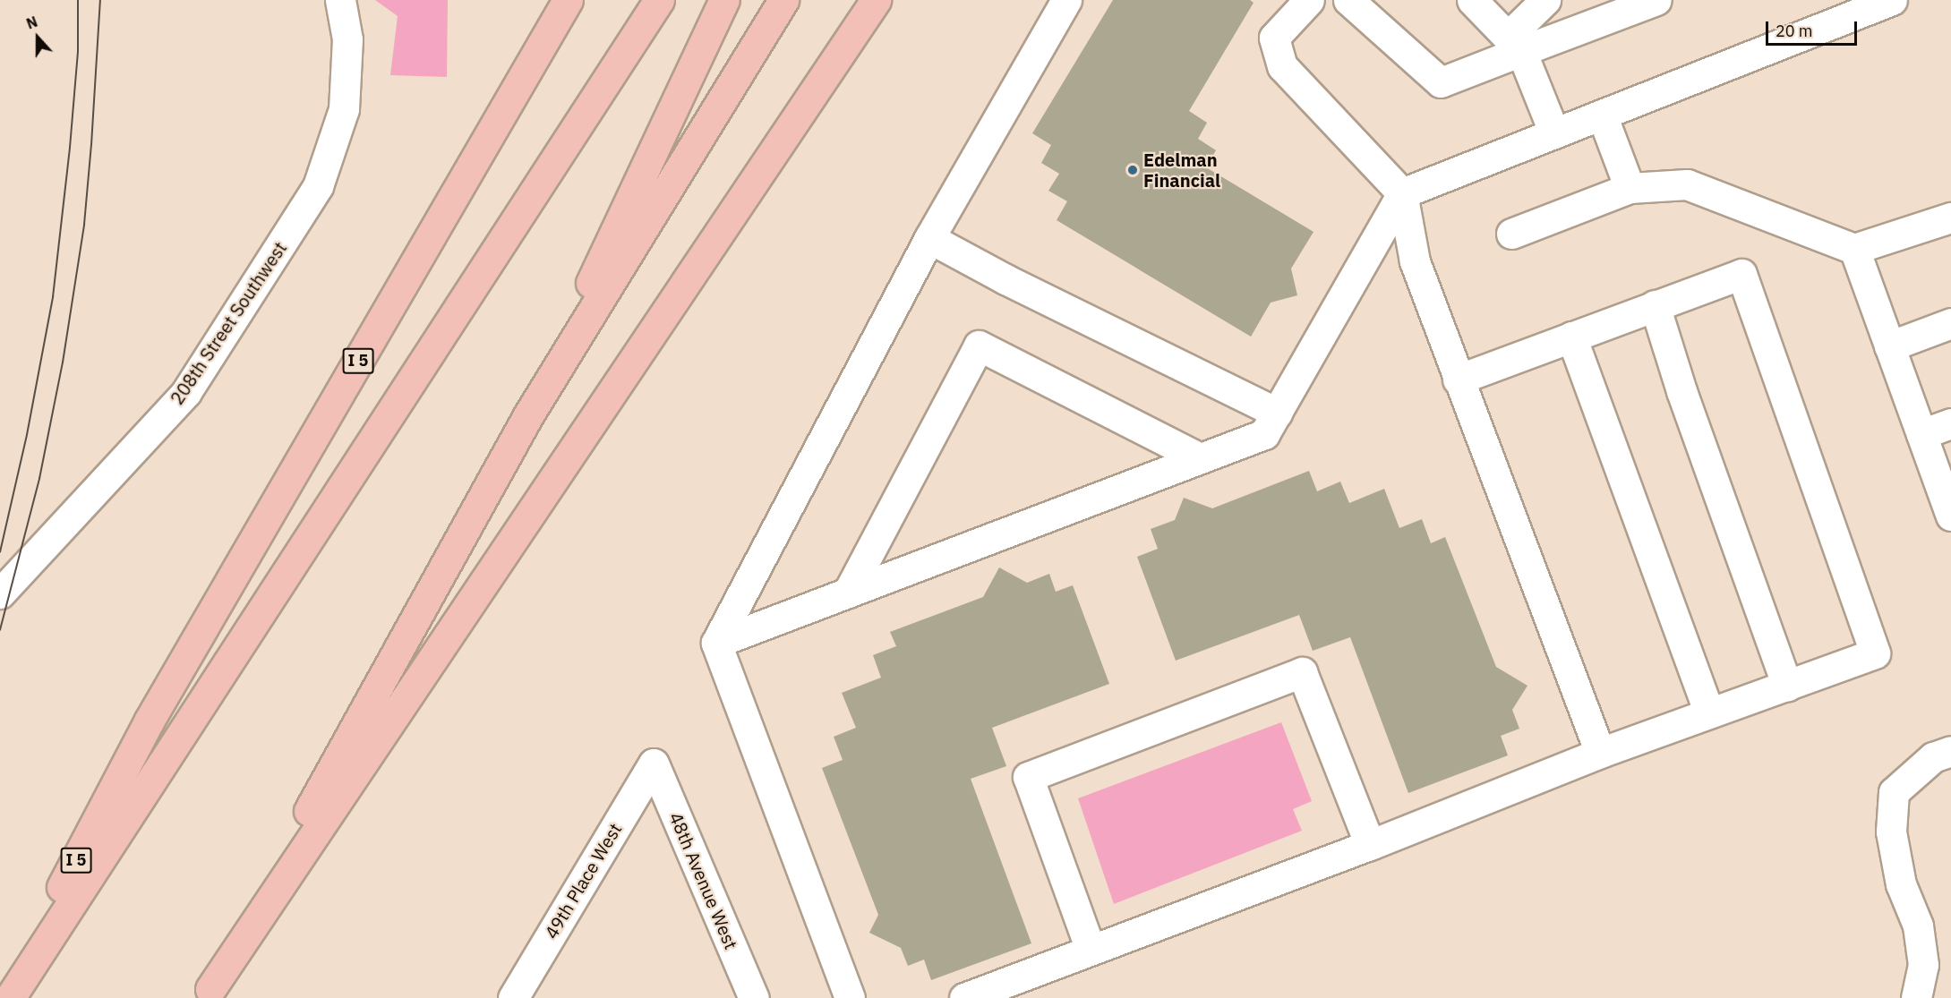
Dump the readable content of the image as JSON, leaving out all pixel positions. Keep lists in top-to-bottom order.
{
  "streets": {
    "highway": ["I 5"],
    "street": ["208th Street Southwest", "49th Place West", "48th Avenue West"]
  },
  "crossings": [
    ["49th Place West", "48th Avenue West"]
  ],
  "places": ["Edelman Financial"],
  "scale_bar": "20 m",
  "north": "top"
}
